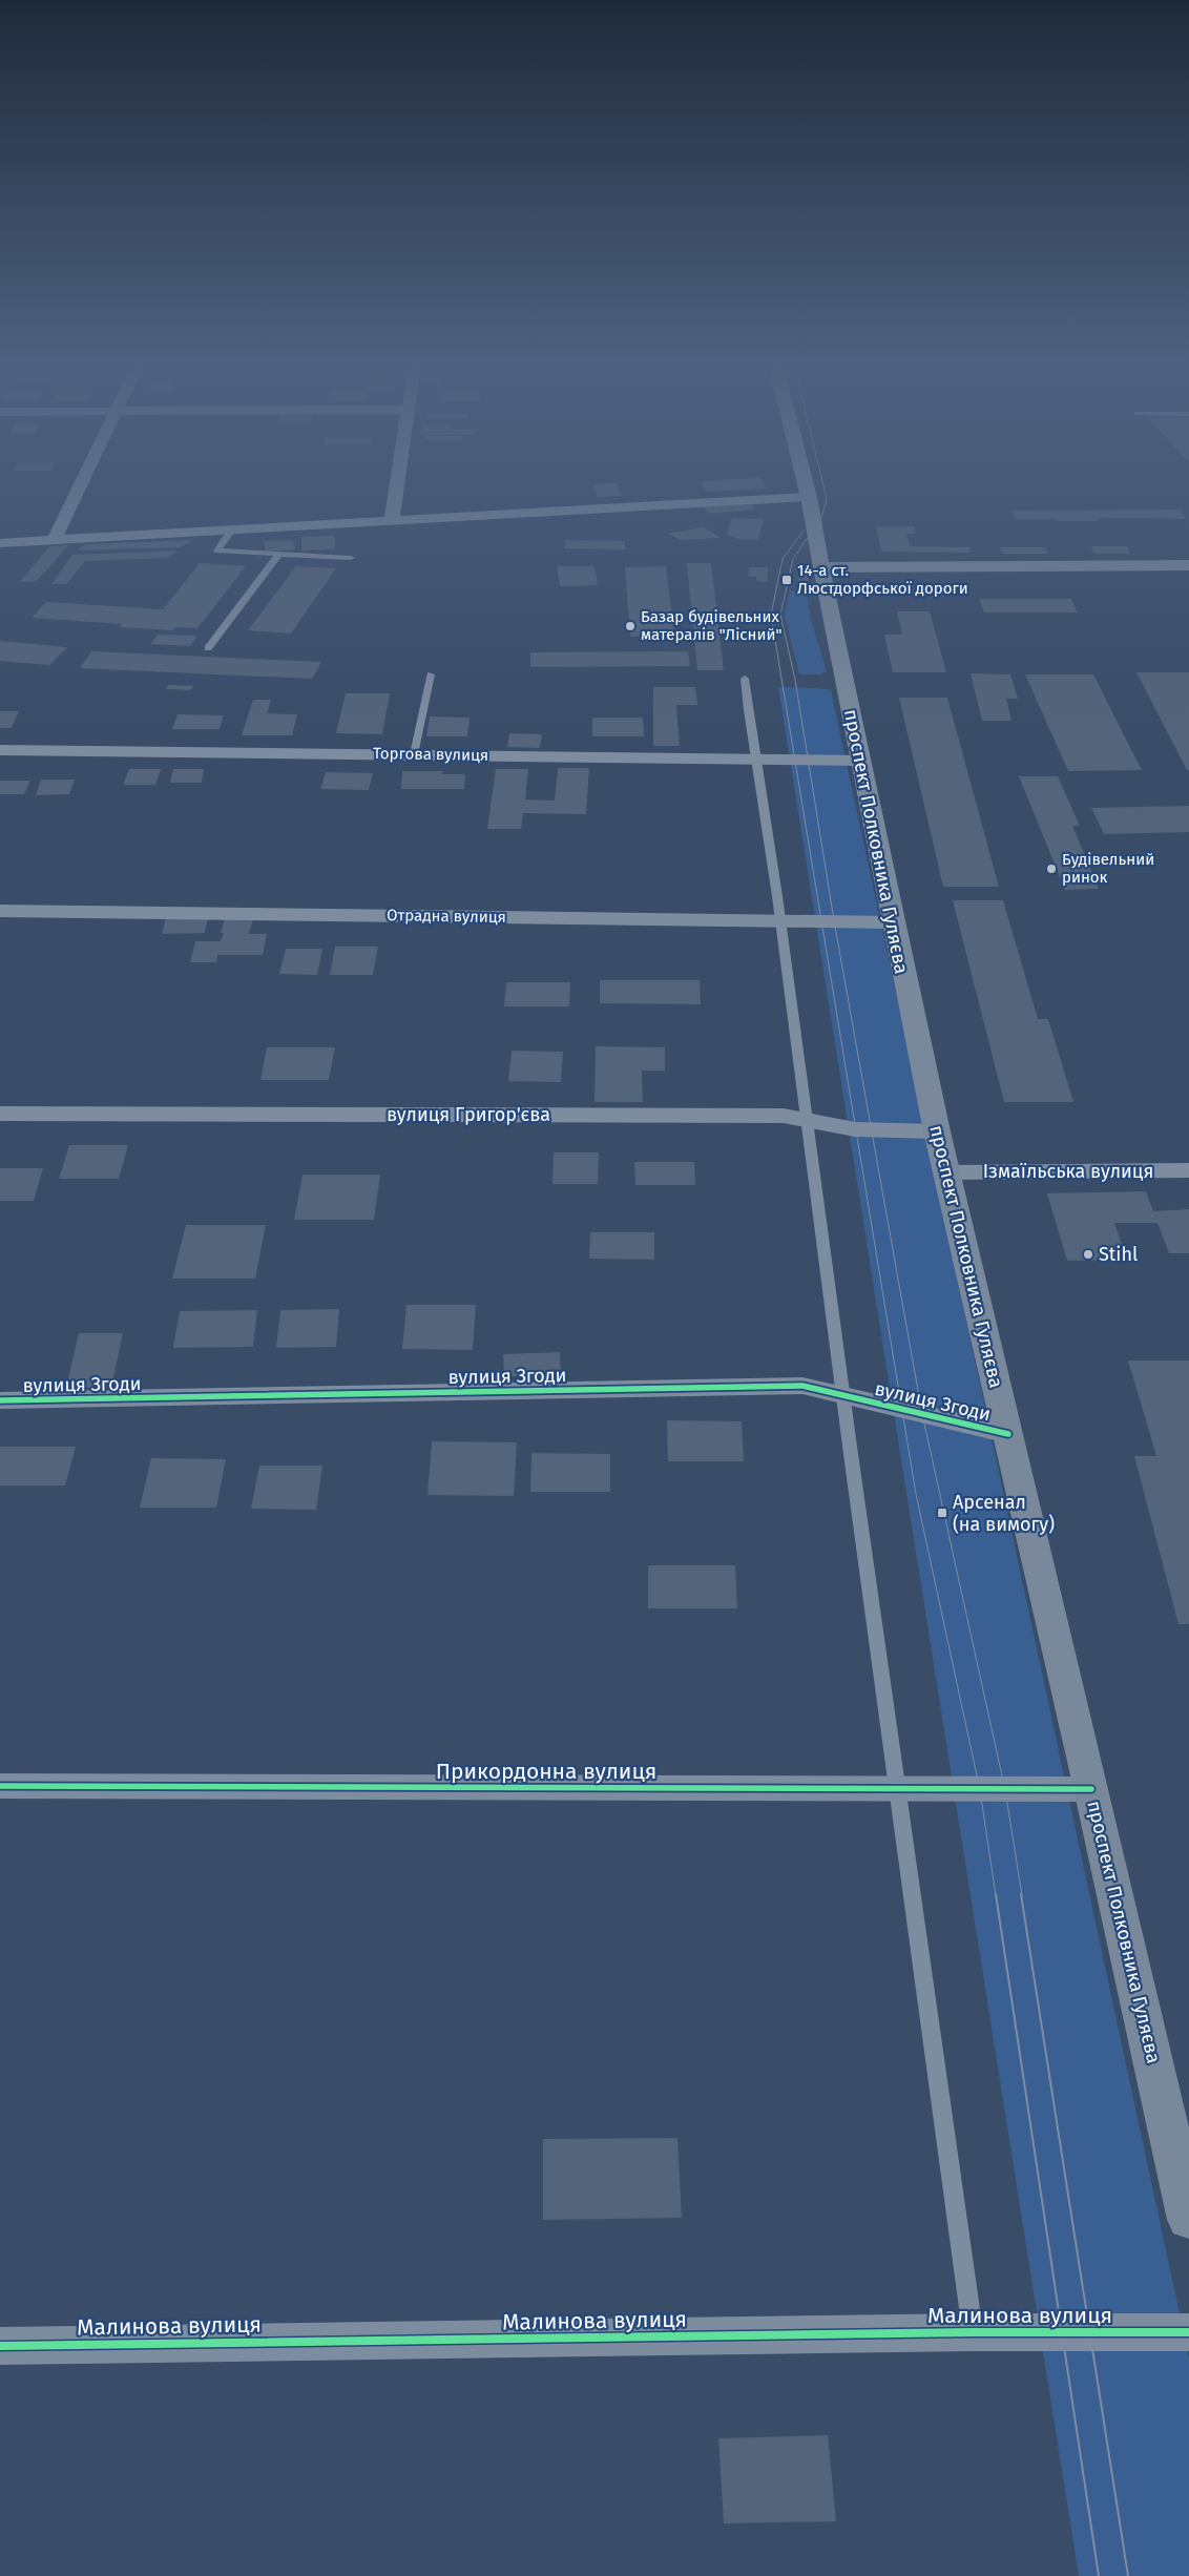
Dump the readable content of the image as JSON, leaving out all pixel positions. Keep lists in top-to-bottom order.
{
  "streets": {
    "main road": ["проспект Полковника Гуляєва"],
    "street": [
      "Торгова вулиця",
      "Отрадна вулиця",
      "вулиця Григор'єва",
      "Ізмаїльська вулиця",
      "вулиця Згоди",
      "Прикордонна вулиця",
      "Малинова вулиця"
    ]
  },
  "crossings": [
    ["Торгова вулиця", "проспект Полковника Гуляєва"],
    ["проспект Полковника Гуляєва", "Отрадна вулиця"],
    ["проспект Полковника Гуляєва", "вулиця Григор'єва"],
    ["проспект Полковника Гуляєва", "Ізмаїльська вулиця"],
    ["проспект Полковника Гуляєва", "вулиця Згоди"],
    ["проспект Полковника Гуляєва", "Прикордонна вулиця"]
  ],
  "places": {
    "transit": ["14-а ст. Люстдорфської дороги", "Арсенал (на вимогу)"],
    "other": ["Базар будівельних матералів \"Лісний\"", "Будівельний ринок", "Stihl"]
  }
}
